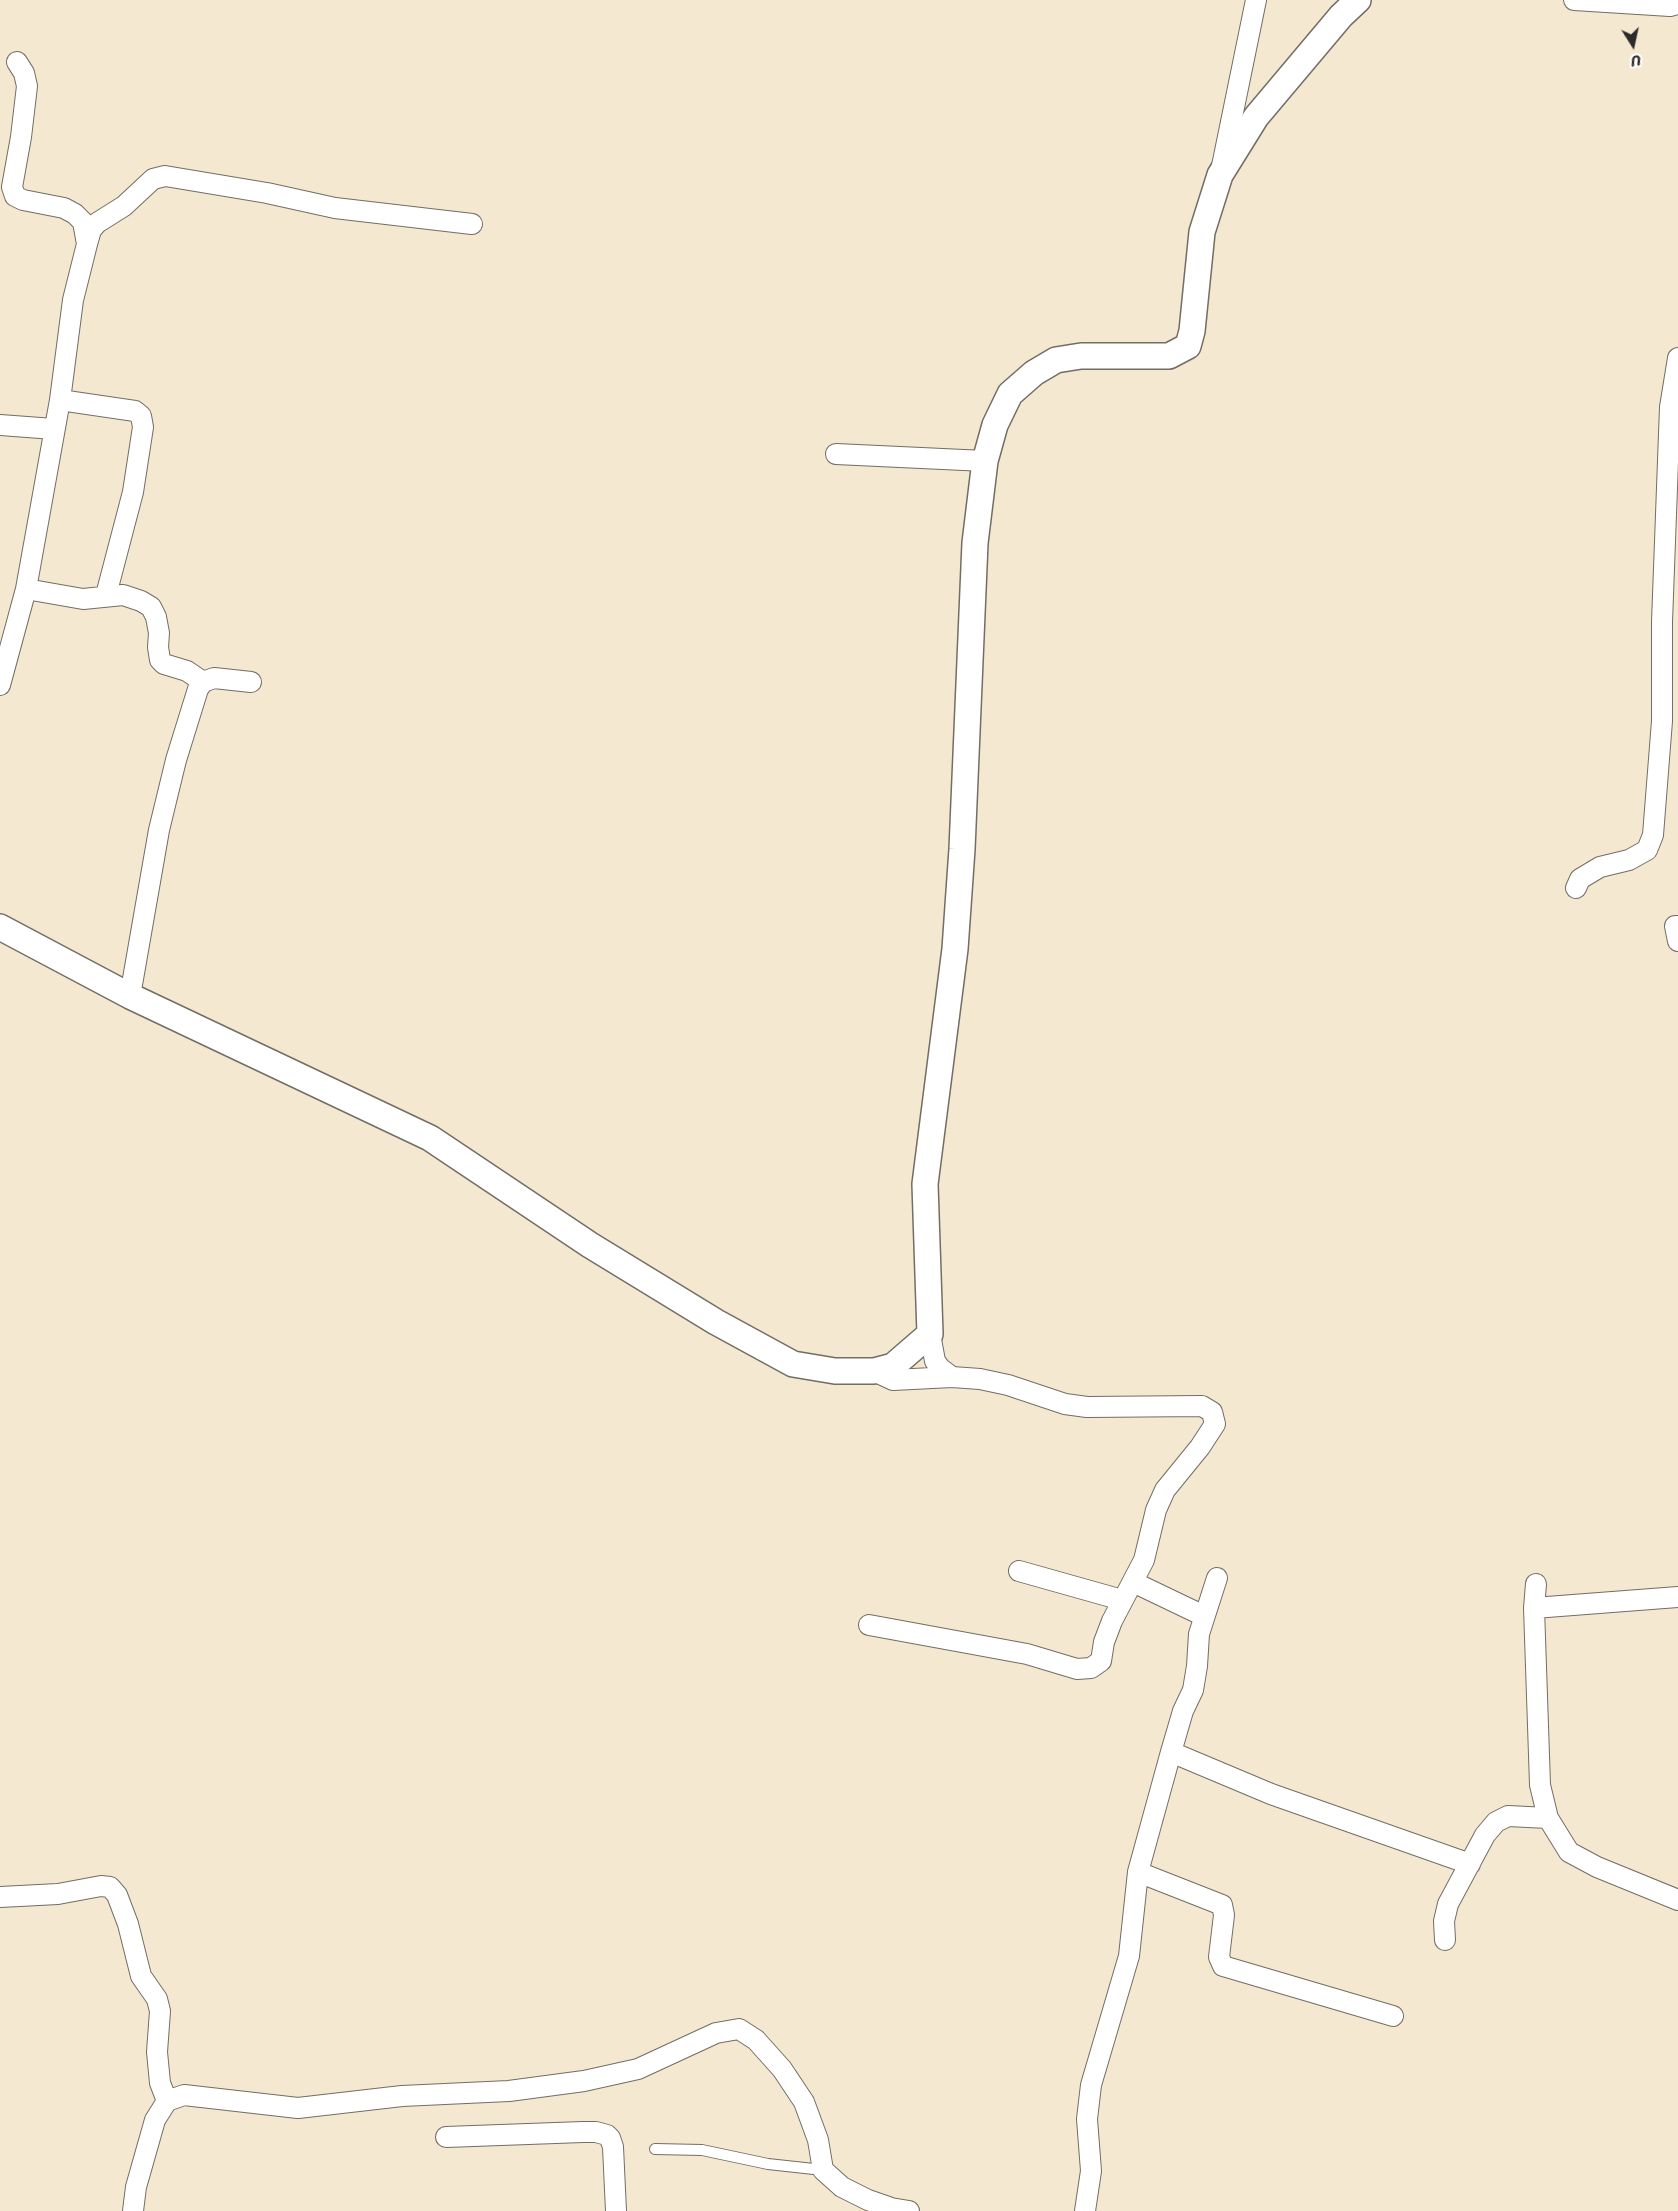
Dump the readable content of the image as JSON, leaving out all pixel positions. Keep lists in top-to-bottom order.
{
  "north": "bottom"
}
